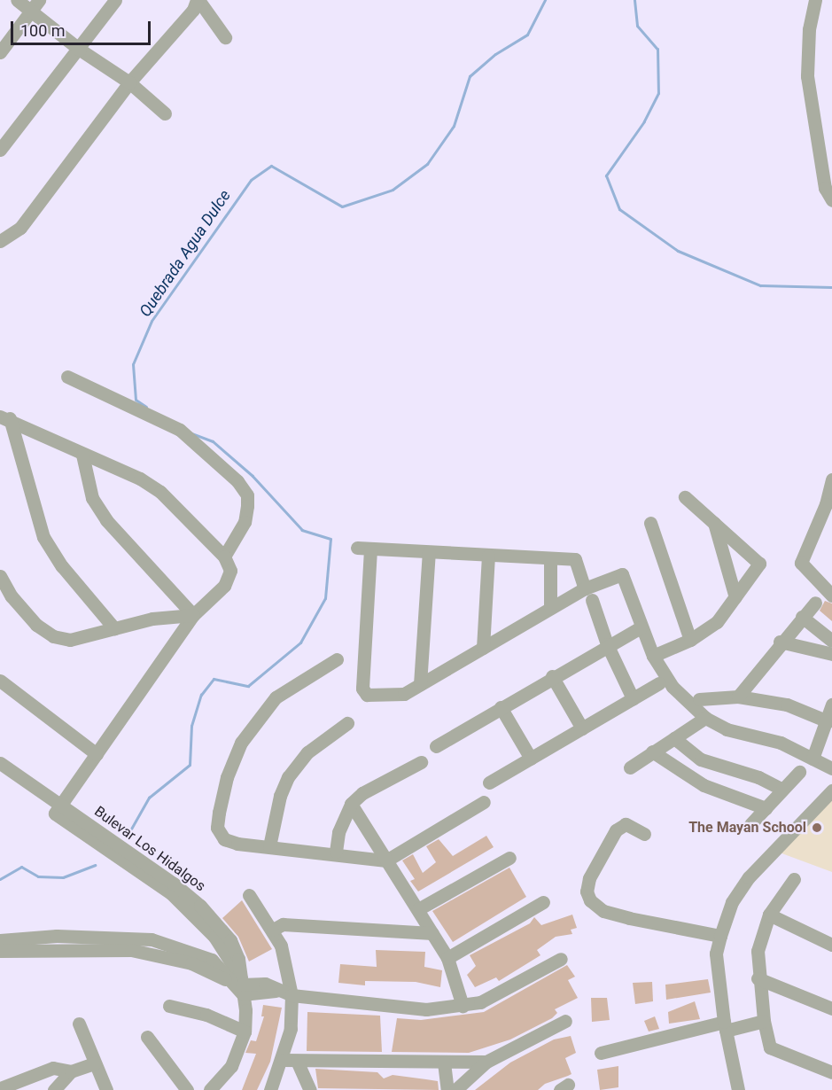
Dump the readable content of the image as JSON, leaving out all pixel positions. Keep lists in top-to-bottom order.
{
  "streets": {
    "street": ["Bulevar Los Hidalgos"]
  },
  "water": ["Quebrada Agua Dulce"],
  "places": ["The Mayan School"],
  "scale_bar": "100 m"
}
